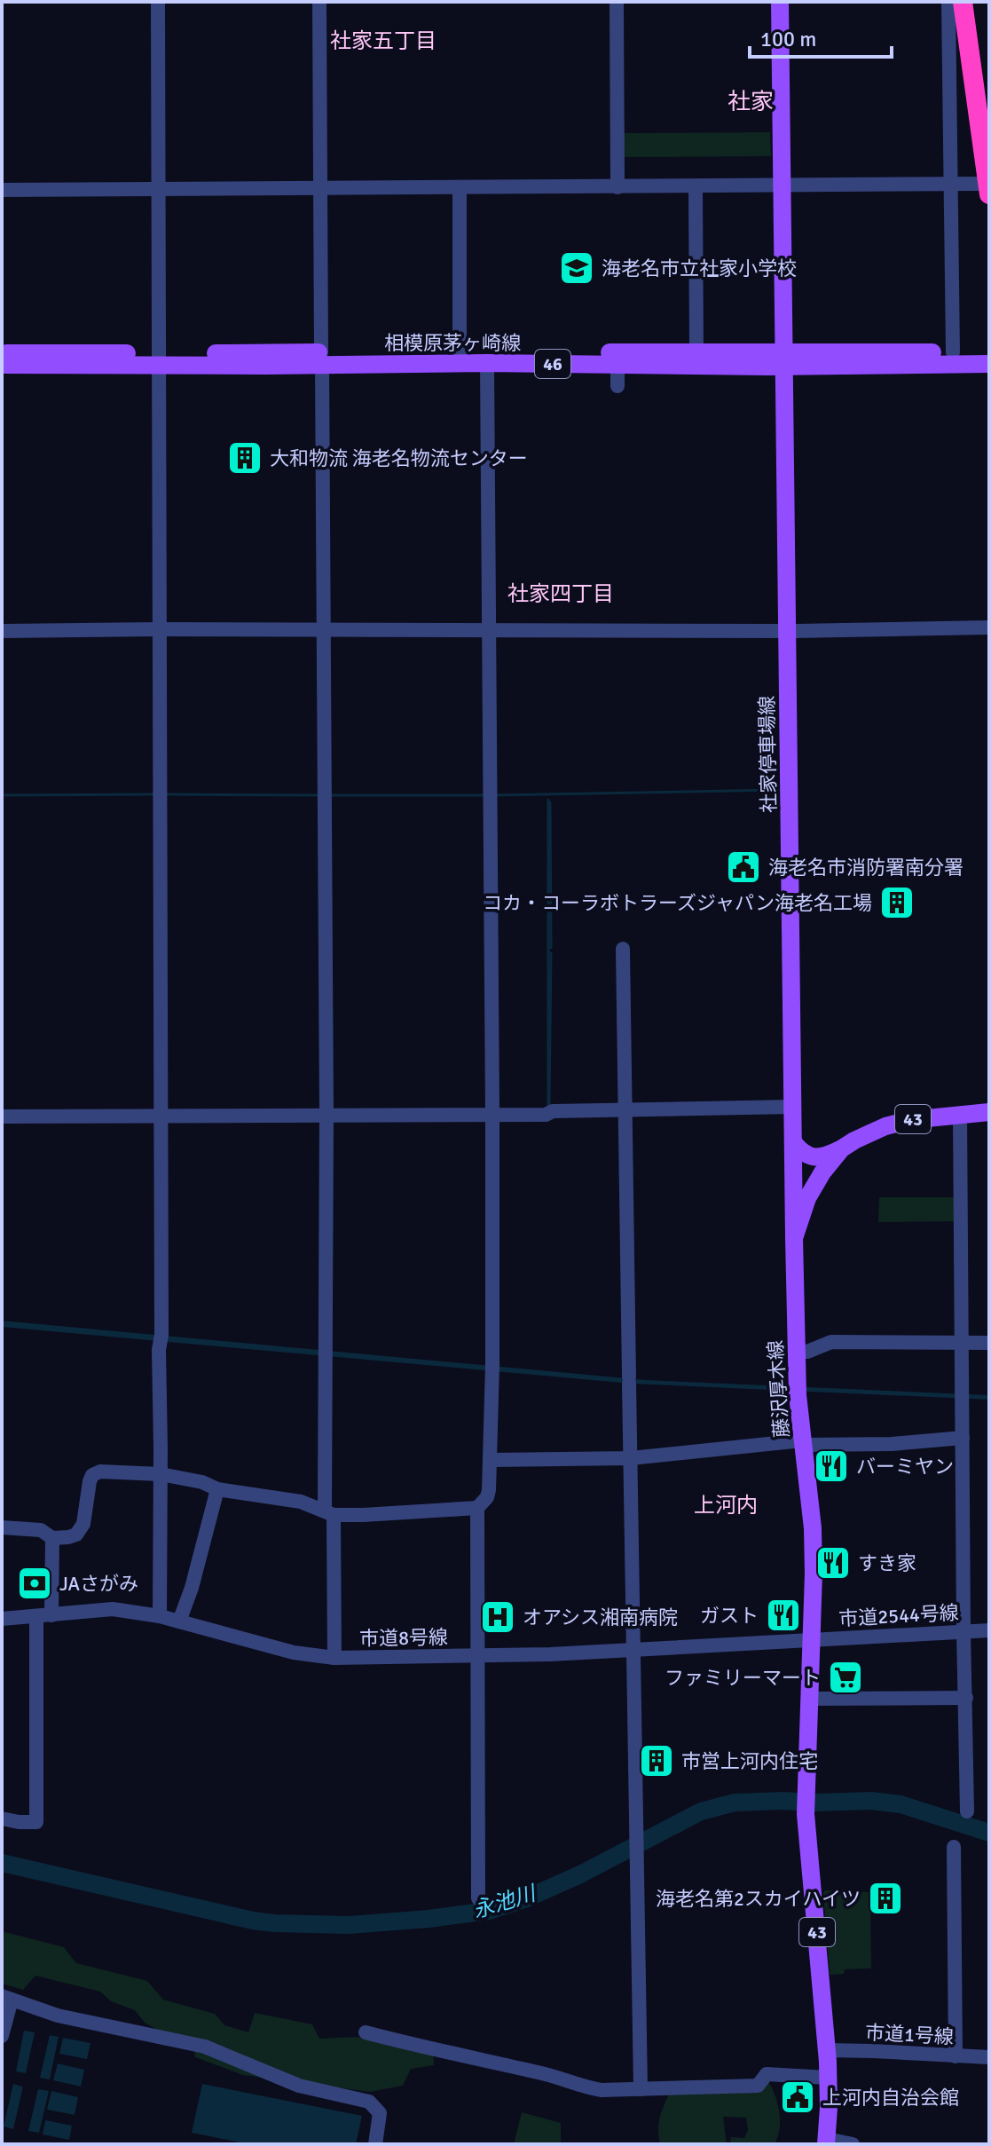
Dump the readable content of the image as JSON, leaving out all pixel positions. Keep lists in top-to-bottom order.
{
  "streets": {
    "main road": [
      "相模原茅ヶ崎線",
      "46",
      "社家停車場線",
      "43",
      "藤沢厚木線"
    ],
    "street": ["市道2544号線", "市道8号線", "市道1号線"]
  },
  "crossings": [
    ["相模原茅ヶ崎線", "社家停車場線"],
    ["社家停車場線", "藤沢厚木線"],
    ["43", "藤沢厚木線"],
    ["43", "市道1号線"],
    ["藤沢厚木線", "市道2544号線"],
    ["藤沢厚木線", "市道8号線"],
    ["藤沢厚木線", "市道1号線"],
    ["市道2544号線", "市道8号線"]
  ],
  "districts": [
    "社家五丁目",
    "社家",
    "社家四丁目",
    "上河内"
  ],
  "water": ["永池川"],
  "places": {
    "school or university": ["海老名市立社家小学校"],
    "building": [
      "大和物流 海老名物流センター",
      "コカ・コーラボトラーズジャパン海老名工場",
      "市営上河内住宅",
      "海老名第2スカイハイツ"
    ],
    "public building": ["海老名市消防署南分署", "上河内自治会館"],
    "restaurant": ["バーミヤン", "すき家", "ガスト"],
    "bank": ["JAさがみ"],
    "hospital": ["オアシス湘南病院"],
    "supermarket": ["ファミリーマート"]
  },
  "scale_bar": "100 m"
}
